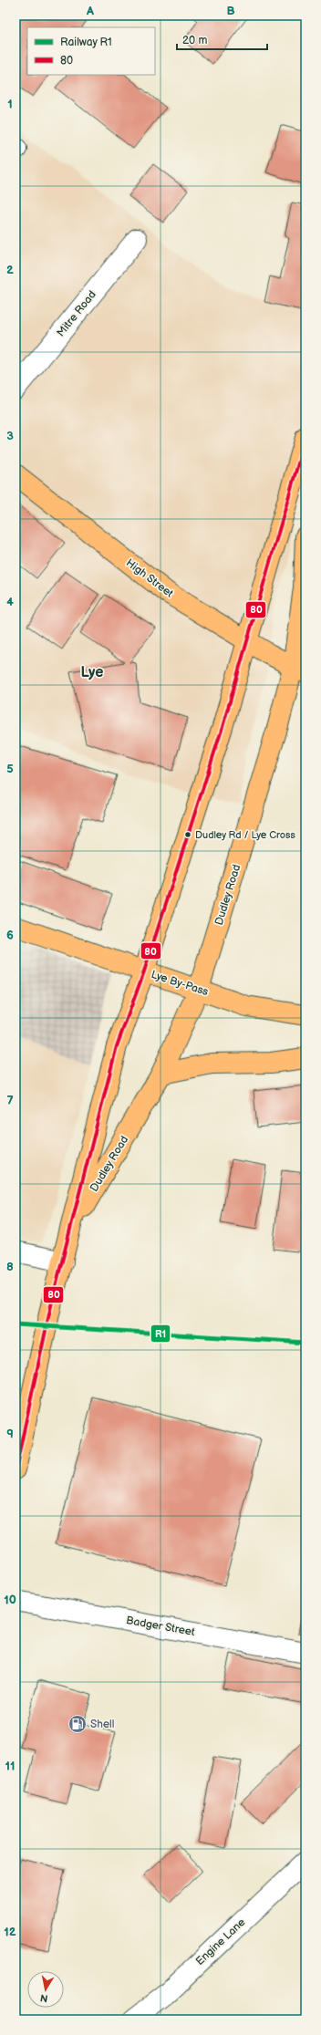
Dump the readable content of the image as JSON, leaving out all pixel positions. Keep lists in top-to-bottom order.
{
  "streets": {
    "highway": ["High Street", "Dudley Road", "Lye By-Pass"],
    "street": ["Mitre Road", "Badger Street", "Engine Lane"]
  },
  "crossings": [
    ["High Street", "Dudley Road"],
    ["Dudley Road", "Lye By-Pass"]
  ],
  "districts": ["Lye"],
  "places": {
    "other": ["Dudley Rd / Lye Cross"],
    "fuel station": ["Shell"]
  },
  "lines": ["transit line 80", "rail line R1"],
  "legend": ["Railway R1", "80"],
  "scale_bar": "20 m",
  "north": "bottom",
  "grid": {
    "columns": ["A", "B"],
    "rows": [
      "1",
      "2",
      "3",
      "4",
      "5",
      "6",
      "7",
      "8",
      "9",
      "10",
      "11",
      "12"
    ]
  }
}
